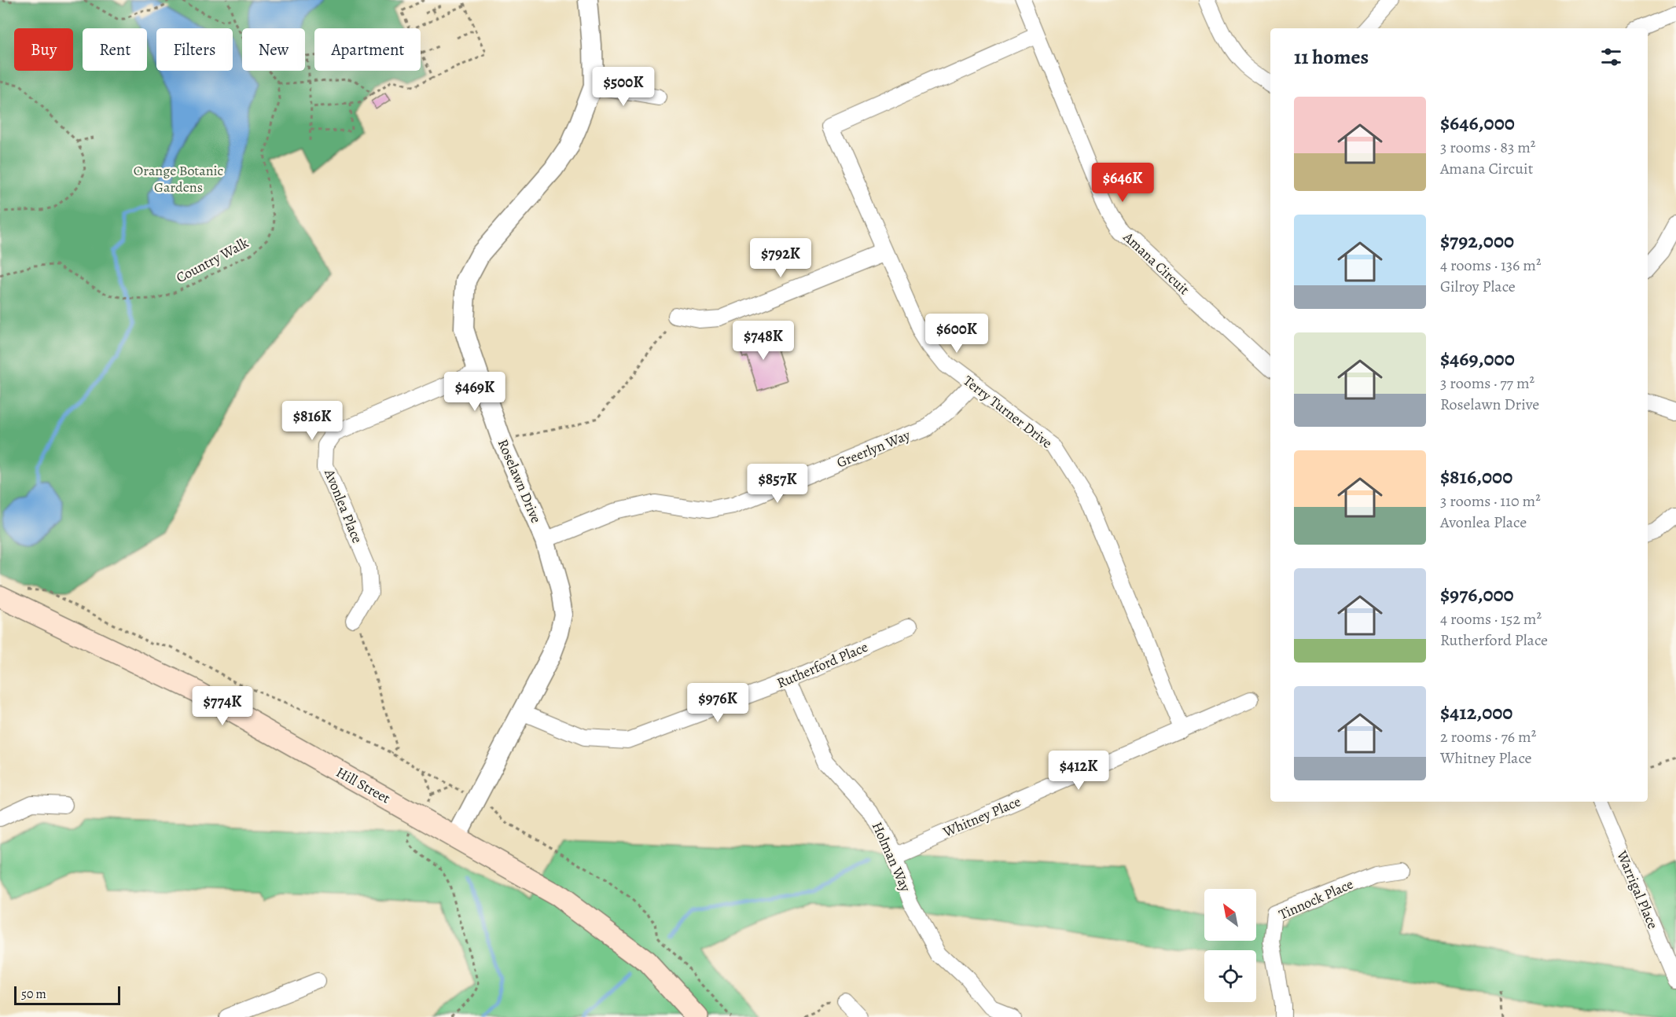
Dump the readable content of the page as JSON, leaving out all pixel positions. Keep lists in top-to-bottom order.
{
  "streets": {
    "main road": ["Hill Street"],
    "street": [
      "Amana Circuit",
      "Terry Turner Drive",
      "Greerlyn Way",
      "Roselawn Drive",
      "Avonlea Place",
      "Rutherford Place",
      "Whitney Place",
      "Holman Way",
      "Warrigal Place",
      "Tinnock Place"
    ],
    "path": ["Country Walk"]
  },
  "crossings": [
    ["Amana Circuit", "Terry Turner Drive"],
    ["Terry Turner Drive", "Greerlyn Way"],
    ["Terry Turner Drive", "Whitney Place"],
    ["Greerlyn Way", "Roselawn Drive"],
    ["Roselawn Drive", "Avonlea Place"],
    ["Roselawn Drive", "Rutherford Place"],
    ["Roselawn Drive", "Hill Street"],
    ["Rutherford Place", "Holman Way"],
    ["Whitney Place", "Holman Way"]
  ],
  "parks": ["Orange Botanic Gardens"],
  "scale_bar": "50 m",
  "north": "top left",
  "page": {
    "chip": [
      "Buy",
      "Rent",
      "Filters",
      "New",
      "Apartment"
    ],
    "heading": "11 homes",
    "price": [
      "$500K",
      "$646K",
      "$792K",
      "$600K",
      "$748K",
      "$469K",
      "$816K",
      "$857K",
      "$976K",
      "$774K",
      "$412K"
    ],
    "list": [
      {
        "name": "$646,000",
        "note": "3 rooms · 83 m² · Amana Circuit"
      },
      {
        "name": "$792,000",
        "note": "4 rooms · 136 m² · Gilroy Place"
      },
      {
        "name": "$469,000",
        "note": "3 rooms · 77 m² · Roselawn Drive"
      },
      {
        "name": "$816,000",
        "note": "3 rooms · 110 m² · Avonlea Place"
      },
      {
        "name": "$976,000",
        "note": "4 rooms · 152 m² · Rutherford Place"
      },
      {
        "name": "$412,000",
        "note": "2 rooms · 76 m² · Whitney Place"
      }
    ],
    "scale": "50 m"
  }
}
